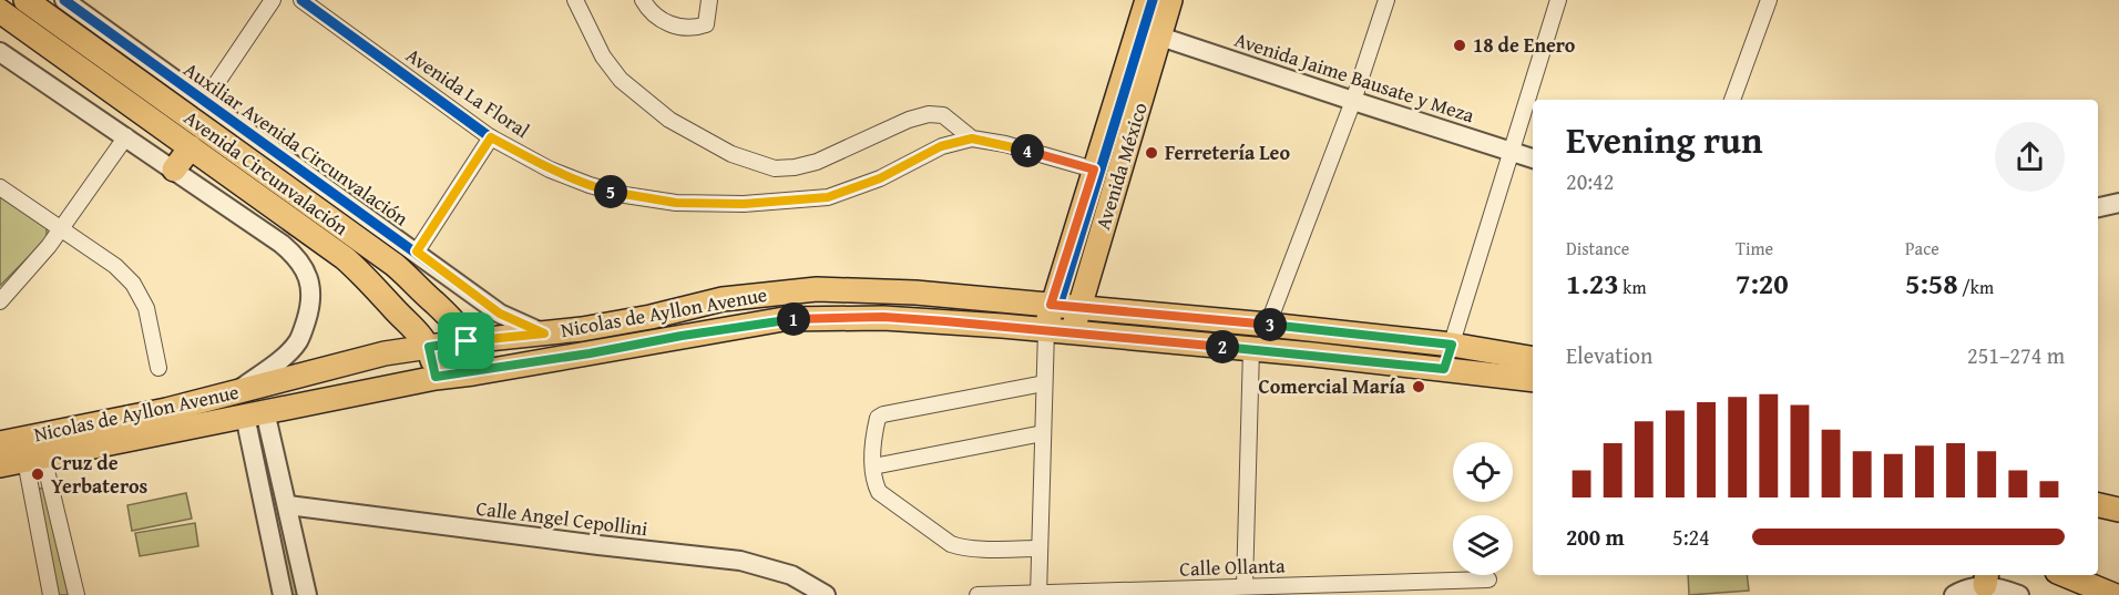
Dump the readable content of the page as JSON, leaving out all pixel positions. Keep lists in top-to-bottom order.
{
  "streets": {
    "main road": ["Avenida México", "Avenida Circunvalación", "Nicolas de Ayllon Avenue"],
    "street": [
      "Avenida Jaime Bausate y Meza",
      "Avenida La Floral",
      "Auxiliar Avenida Circunvalación",
      "Calle Angel Cepollini",
      "Calle Ollanta"
    ]
  },
  "crossings": [
    ["Avenida Jaime Bausate y Meza", "Avenida México"],
    ["Auxiliar Avenida Circunvalación", "Nicolas de Ayllon Avenue"],
    ["Avenida México", "Nicolas de Ayllon Avenue"],
    ["Avenida Circunvalación", "Nicolas de Ayllon Avenue"]
  ],
  "places": [
    "18 de Enero",
    "Ferretería Leo",
    "Comercial María",
    "Cruz de Yerbateros"
  ],
  "page": {
    "heading": ["Evening run", "20:42"],
    "pins": [
      "4",
      "5",
      "1",
      "3",
      "2"
    ],
    "stats": [
      ["Distance", "1.23 km"],
      ["Time", "7:20"],
      ["Pace", "5:58 /km"]
    ],
    "chart": ["Elevation", "251–274 m"],
    "list": [
      {
        "name": "200 m",
        "note": "5:24"
      }
    ]
  }
}
